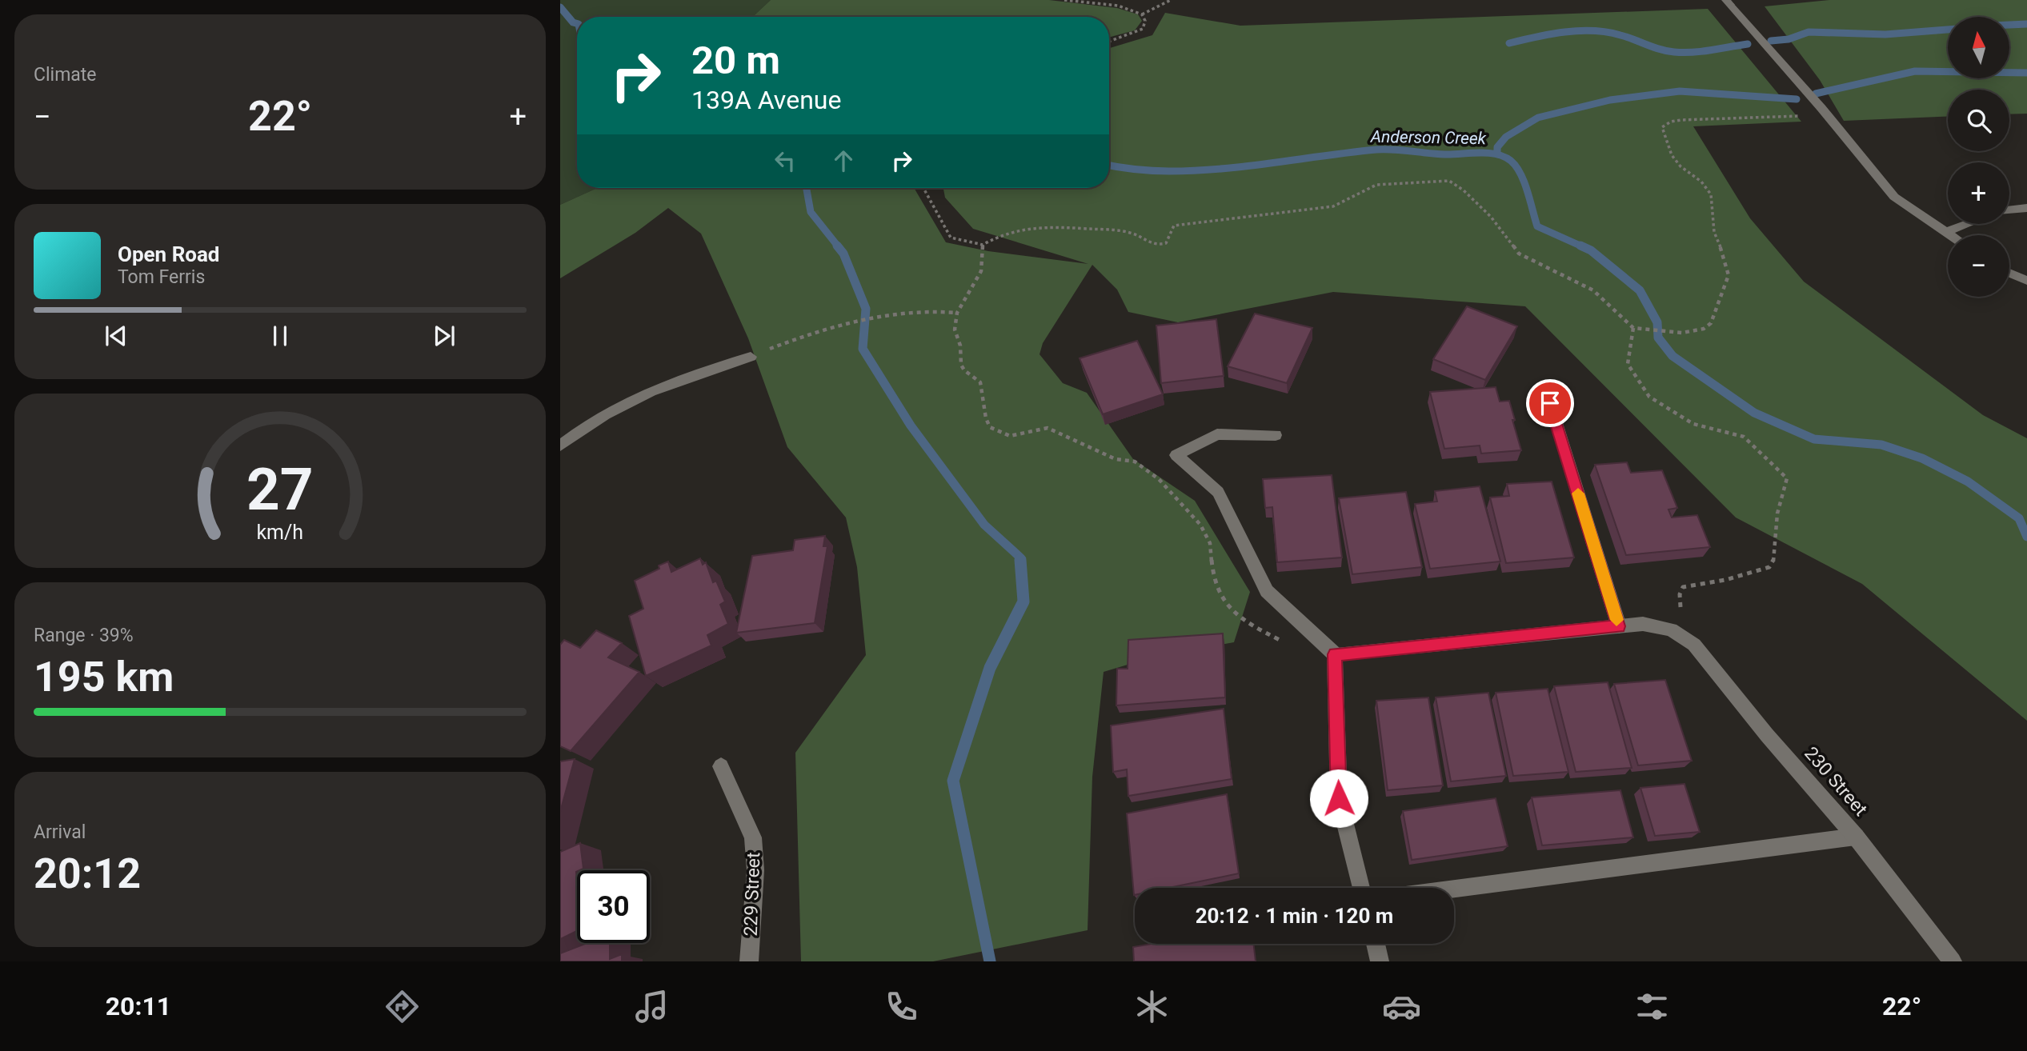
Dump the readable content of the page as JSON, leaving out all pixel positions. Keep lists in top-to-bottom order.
{
  "streets": {
    "street": ["230 Street", "229 Street"]
  },
  "water": ["Anderson Creek"],
  "north": "top",
  "page": {
    "tile": [
      "Climate",
      ["Range · 39%", "195 km"],
      ["Arrival", "20:12"]
    ],
    "map_buttons": ["+", "−"],
    "turn": ["20 m", "139A Avenue"],
    "heat": ["−", "22°", "+"],
    "song": ["Open Road", "Tom Ferris"],
    "limit": "30",
    "trip": "20:12 · 1 min · 120 m",
    "tabs": ["20:11", "22°"],
    "gauge": ["27", "km/h"]
  }
}
